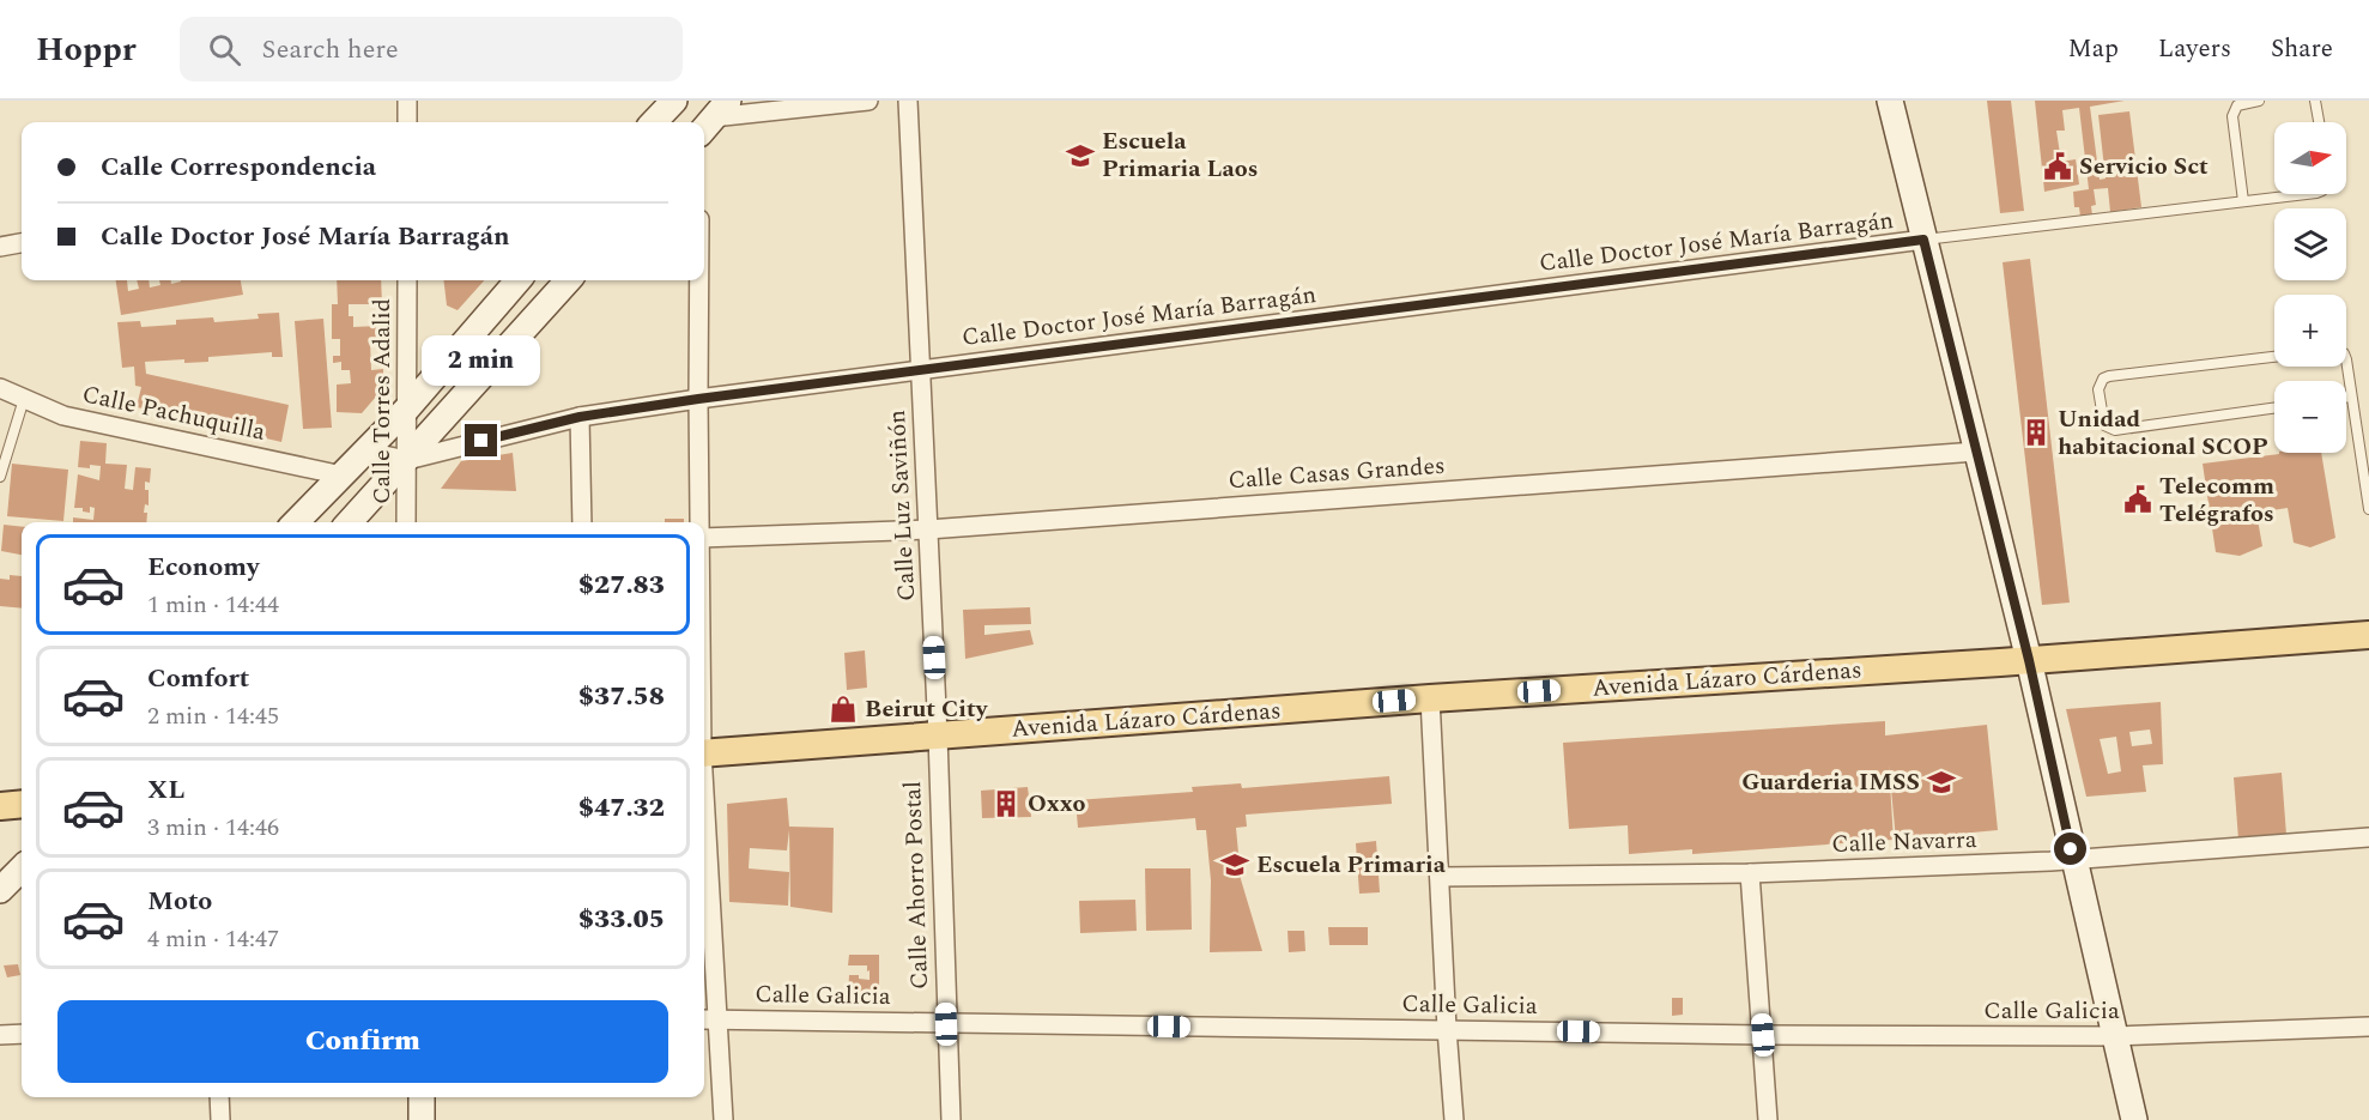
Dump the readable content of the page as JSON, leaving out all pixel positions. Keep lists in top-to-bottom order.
{
  "streets": {
    "main road": ["Avenida Lázaro Cárdenas"],
    "street": [
      "Calle Doctor José María Barragán",
      "Calle Torres Adalid",
      "Calle Pachuquilla",
      "Calle Casas Grandes",
      "Calle Luz Saviñón",
      "Calle Navarra",
      "Calle Ahorro Postal",
      "Calle Galicia"
    ]
  },
  "crossings": [
    ["Calle Doctor José María Barragán", "Calle Torres Adalid"],
    ["Calle Doctor José María Barragán", "Calle Luz Saviñón"],
    ["Calle Casas Grandes", "Calle Luz Saviñón"],
    ["Calle Luz Saviñón", "Avenida Lázaro Cárdenas"],
    ["Calle Luz Saviñón", "Calle Ahorro Postal"],
    ["Avenida Lázaro Cárdenas", "Calle Ahorro Postal"],
    ["Calle Ahorro Postal", "Calle Galicia"]
  ],
  "places": {
    "school or university": ["Escuela Primaria Laos", "Guarderia IMSS", "Escuela Primaria"],
    "public building": ["Servicio Sct", "Telecomm Telégrafos"],
    "building": ["Unidad habitacional SCOP", "Oxxo"],
    "shop": ["Beirut City"]
  },
  "north": "right",
  "page": {
    "header": "Hoppr",
    "search": "Search here",
    "nav": ["Map", "Layers", "Share"],
    "map_buttons": ["+", "−"],
    "banner": ["Calle Correspondencia", "Calle Doctor José María Barragán"],
    "bubble": "2 min",
    "list": [
      {
        "name": "Economy",
        "note": "1 min · 14:44",
        "value": "$27.83"
      },
      {
        "name": "Comfort",
        "note": "2 min · 14:45",
        "value": "$37.58"
      },
      {
        "name": "XL",
        "note": "3 min · 14:46",
        "value": "$47.32"
      },
      {
        "name": "Moto",
        "note": "4 min · 14:47",
        "value": "$33.05"
      }
    ],
    "buttons": "Confirm"
  }
}
